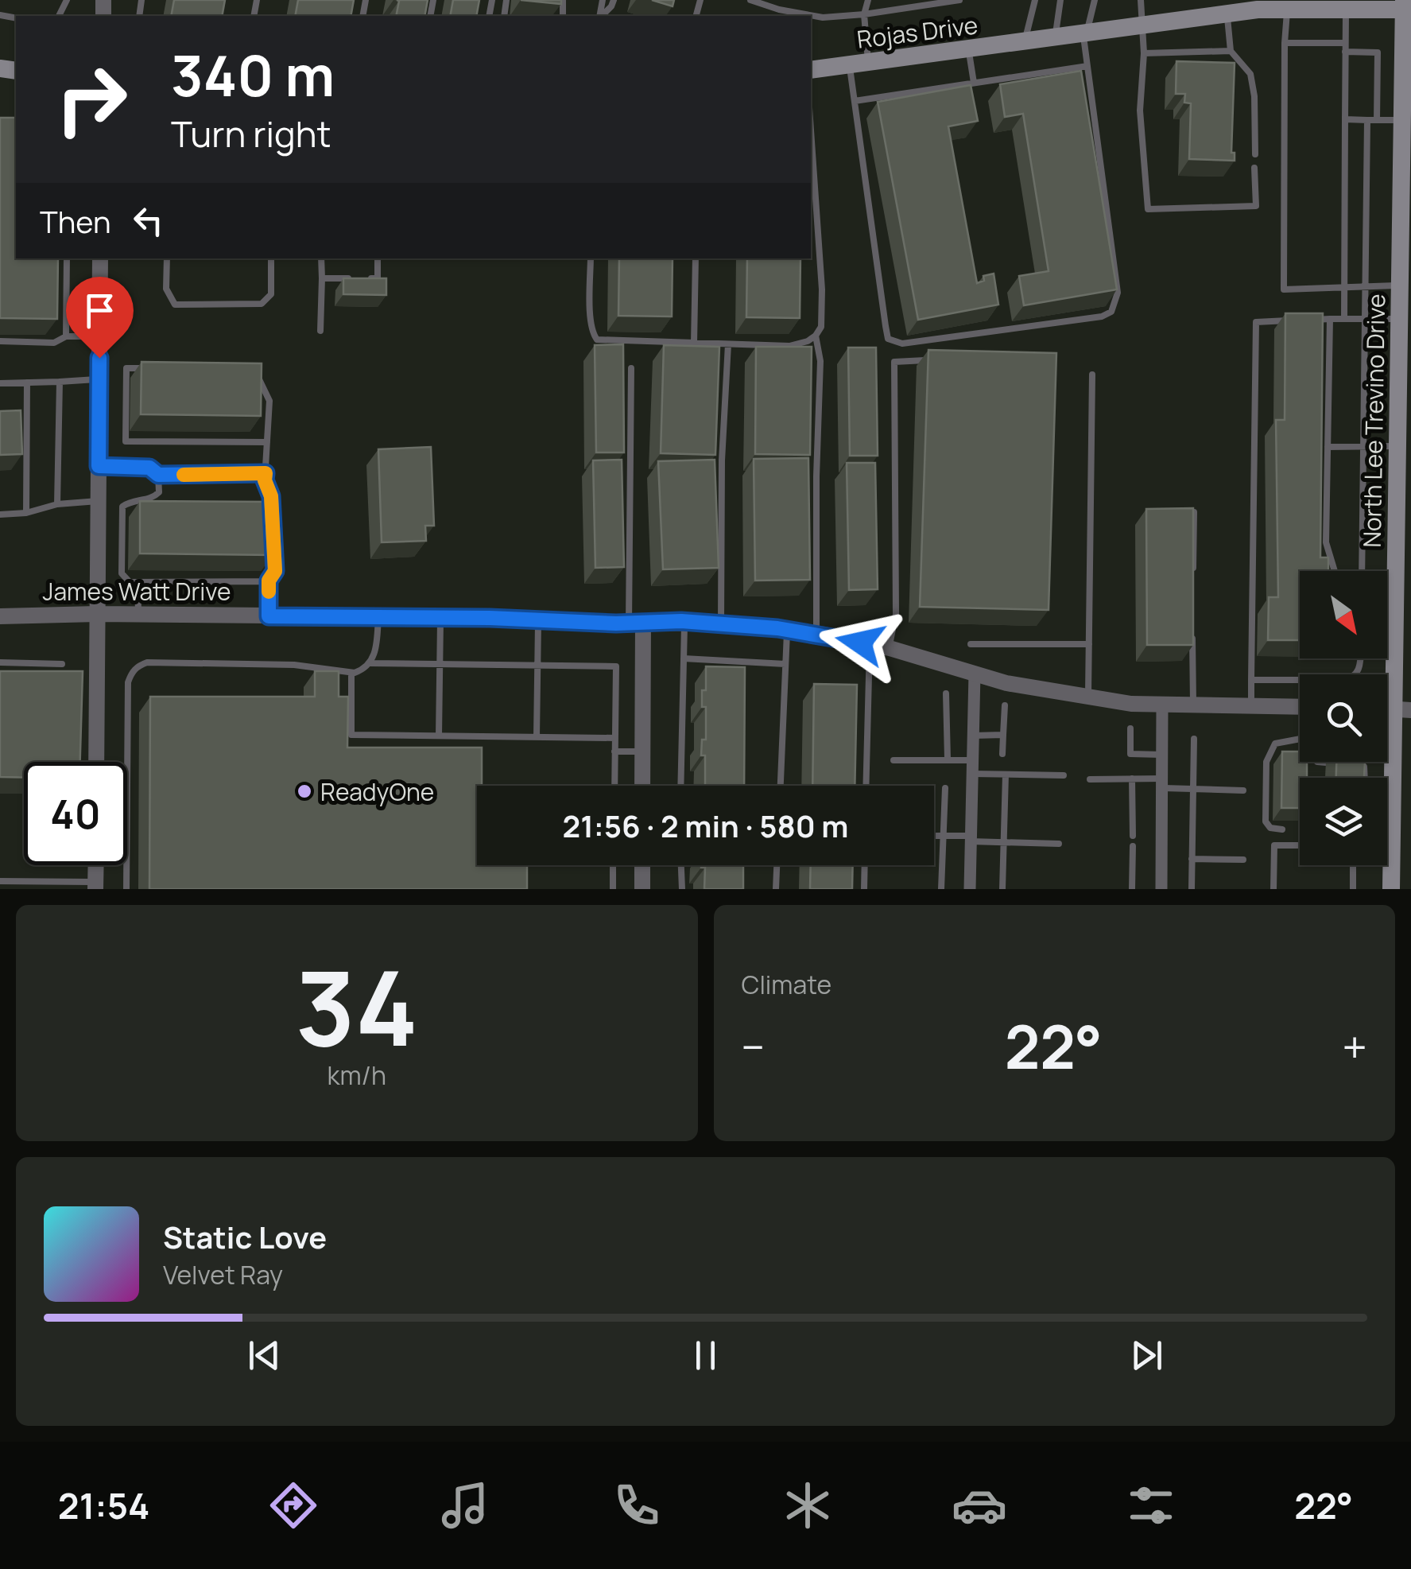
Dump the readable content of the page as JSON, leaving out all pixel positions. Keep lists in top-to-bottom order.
{
  "streets": {
    "main road": ["Rojas Drive", "North Lee Trevino Drive"],
    "street": ["James Watt Drive"]
  },
  "crossings": [
    ["Rojas Drive", "North Lee Trevino Drive"]
  ],
  "places": ["ReadyOne"],
  "north": "bottom right",
  "page": {
    "turn": ["340 m", "Turn right"],
    "then": "Then",
    "limit": "40",
    "trip": "21:56 · 2 min · 580 m",
    "tile": [
      ["34", "km/h"],
      "Climate"
    ],
    "heat": ["−", "22°", "+"],
    "song": ["Static Love", "Velvet Ray"],
    "tabs": ["21:54", "22°"]
  }
}
